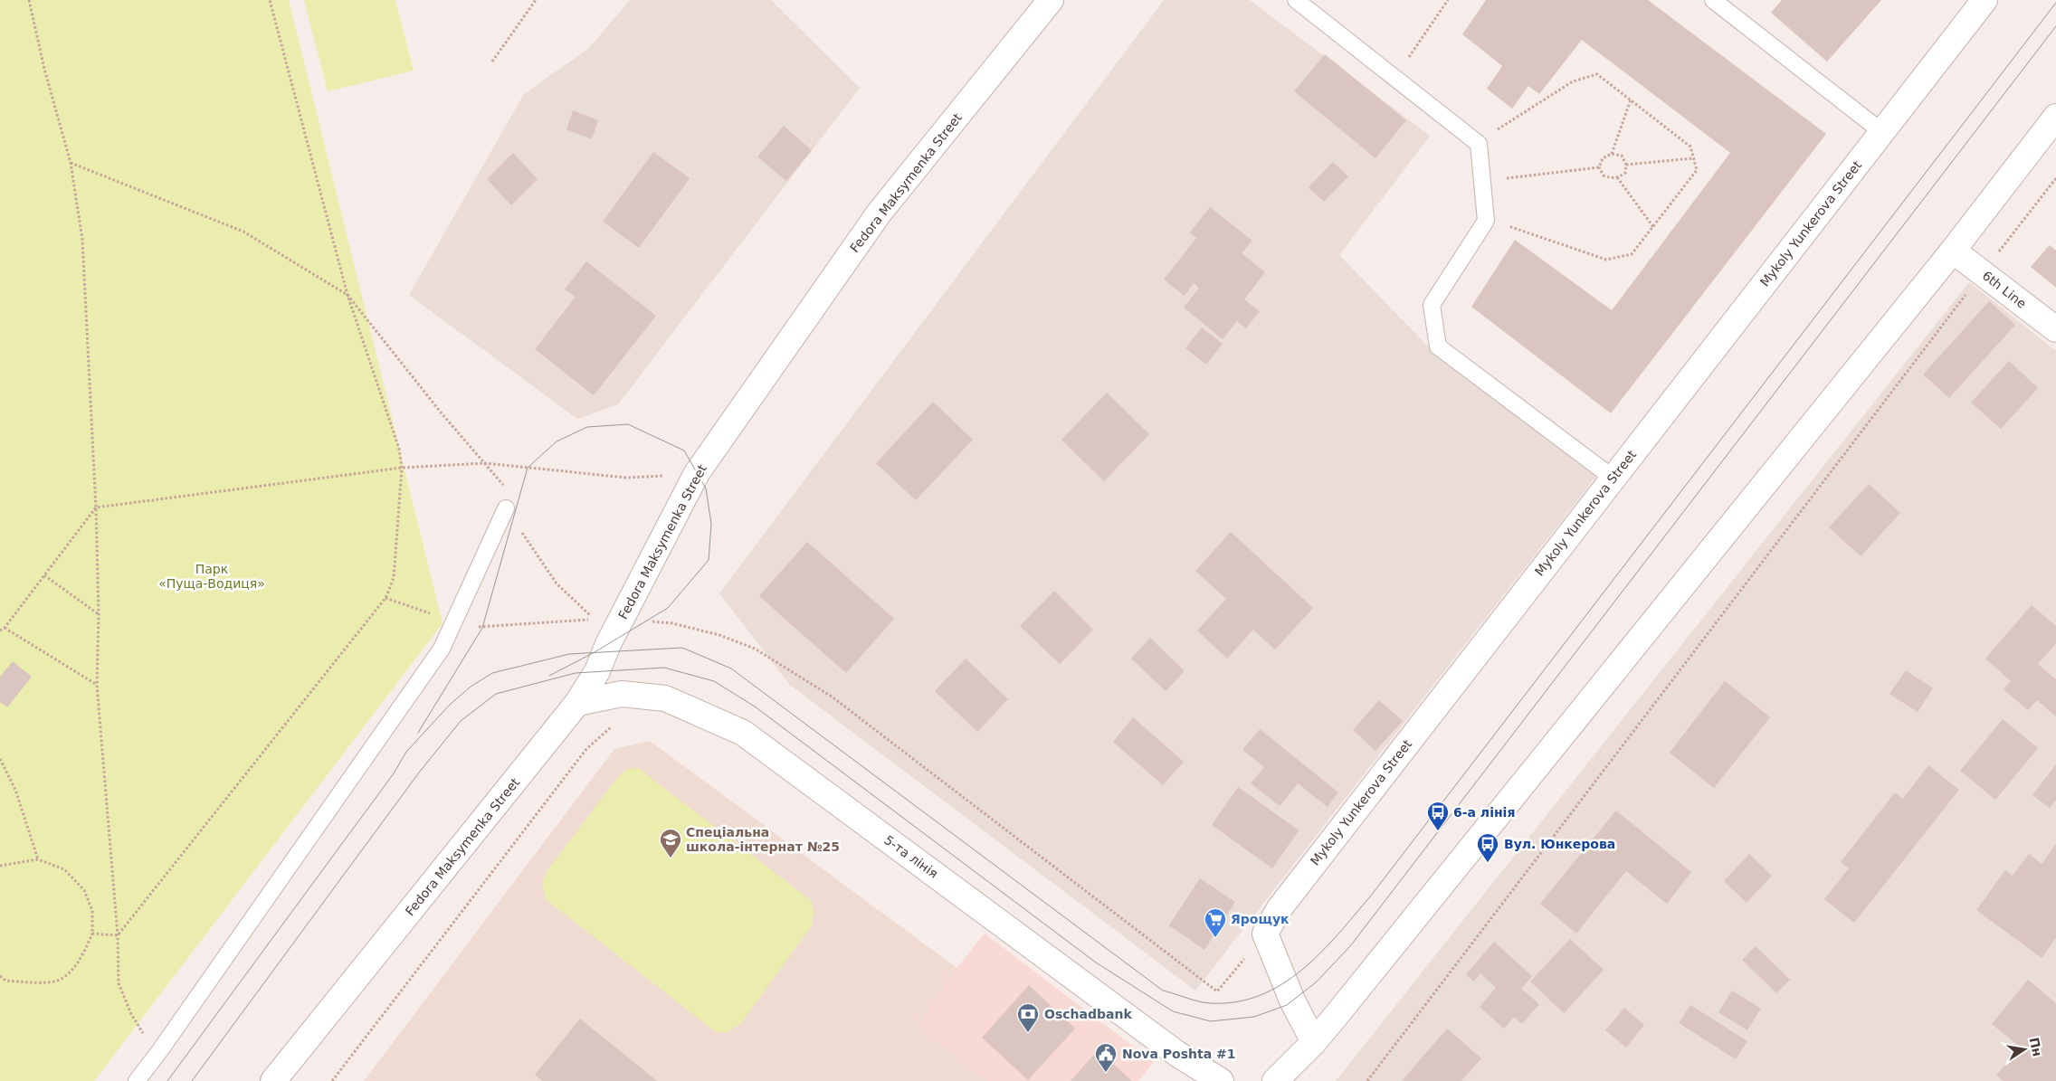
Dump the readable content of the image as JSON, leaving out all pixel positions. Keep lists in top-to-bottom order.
{
  "streets": {
    "street": [
      "Fedora Maksymenka Street",
      "Mykoly Yunkerova Street",
      "6th Line",
      "5-та лінія"
    ]
  },
  "crossings": [
    ["Fedora Maksymenka Street", "5-та лінія"]
  ],
  "parks": ["Парк «Пуща-Водиця»"],
  "places": {
    "bus stop": ["6-а лінія", "Вул. Юнкерова"],
    "school or university": ["Спеціальна школа-інтернат №25"],
    "supermarket": ["Ярощук"],
    "bank": ["Oschadbank"],
    "public building": ["Nova Poshta #1"]
  },
  "north": "right"
}
